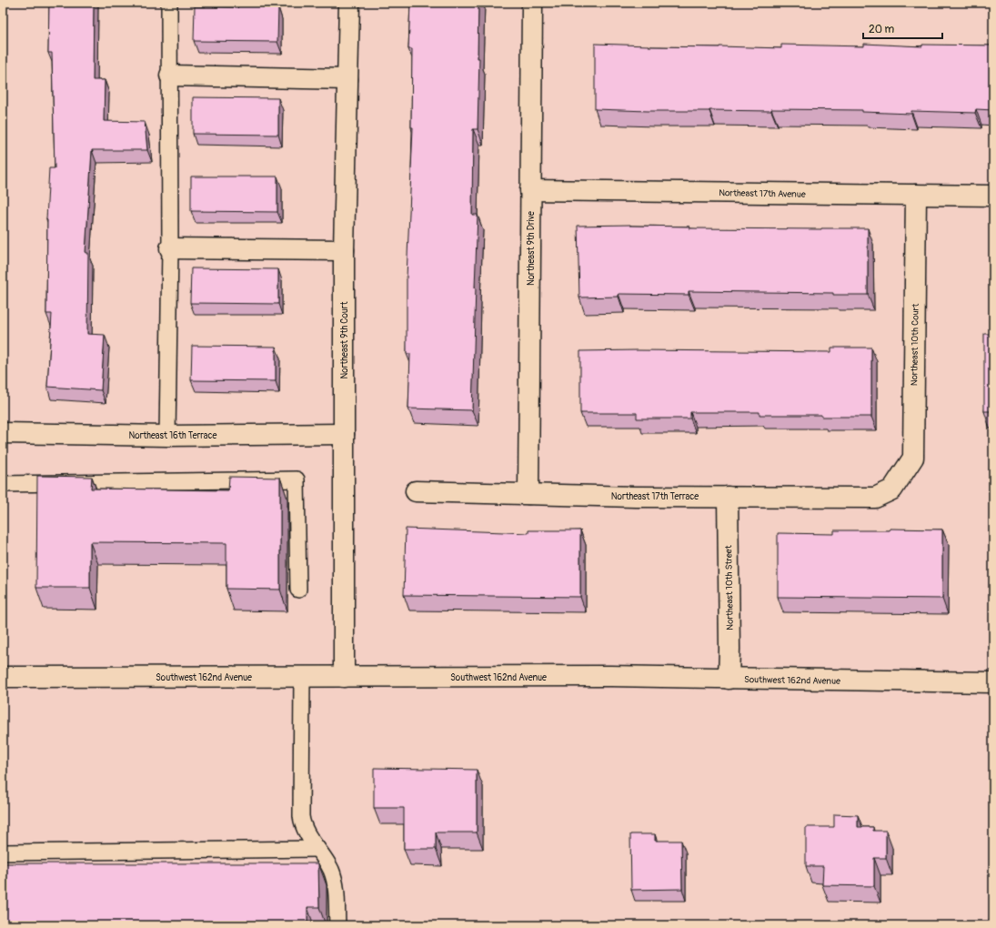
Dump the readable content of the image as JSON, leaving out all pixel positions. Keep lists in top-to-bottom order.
{
  "streets": {
    "street": [
      "Northeast 17th Avenue",
      "Northeast 9th Drive",
      "Northeast 9th Court",
      "Northeast 10th Court",
      "Northeast 16th Terrace",
      "Northeast 17th Terrace",
      "Northeast 10th Street",
      "Southwest 162nd Avenue"
    ]
  },
  "crossings": [
    ["Northeast 17th Avenue", "Northeast 9th Drive"],
    ["Northeast 17th Avenue", "Northeast 10th Court"],
    ["Northeast 9th Drive", "Northeast 17th Terrace"],
    ["Northeast 9th Court", "Northeast 16th Terrace"],
    ["Northeast 9th Court", "Southwest 162nd Avenue"],
    ["Northeast 10th Court", "Northeast 17th Terrace"],
    ["Northeast 17th Terrace", "Northeast 10th Street"],
    ["Northeast 10th Street", "Southwest 162nd Avenue"]
  ],
  "scale_bar": "20 m"
}
